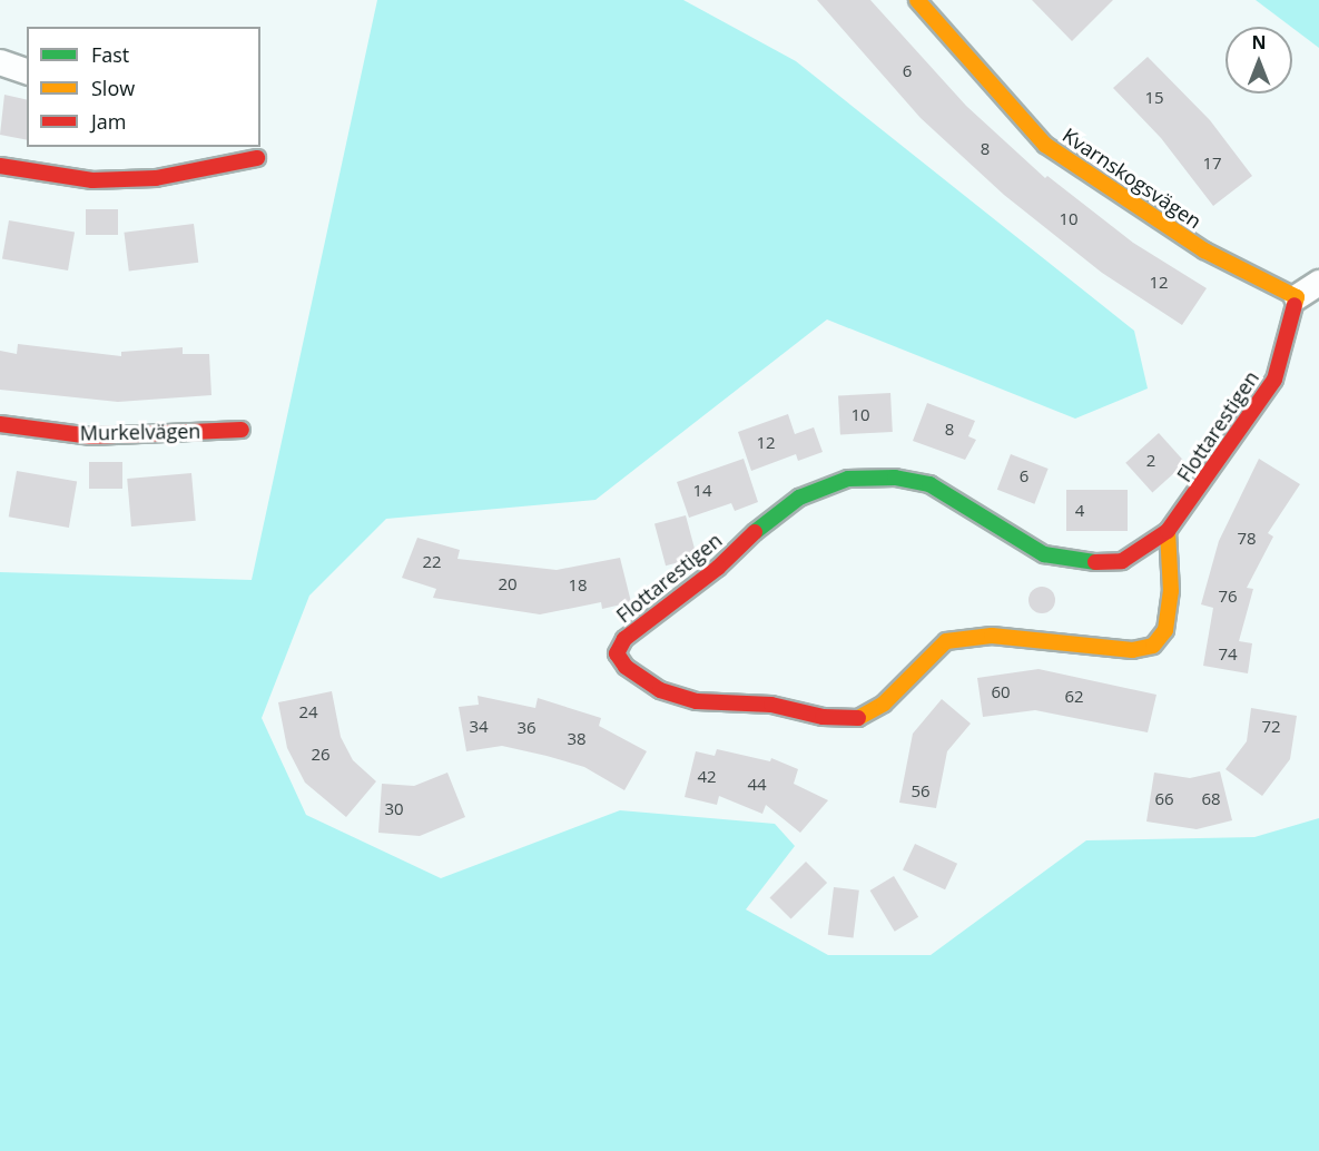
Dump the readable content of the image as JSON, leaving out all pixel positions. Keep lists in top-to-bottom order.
{
  "streets": {
    "street": ["Kvarnskogsvägen", "Flottarestigen", "Murkelvägen"]
  },
  "crossings": [
    ["Kvarnskogsvägen", "Flottarestigen"]
  ],
  "house_numbers": [
    "6",
    "15",
    "8",
    "17",
    "10",
    "12",
    "10",
    "8",
    "12",
    "2",
    "6",
    "14",
    "4",
    "78",
    "22",
    "20",
    "18",
    "76",
    "74",
    "60",
    "62",
    "24",
    "34",
    "72",
    "36",
    "38",
    "26",
    "42",
    "44",
    "56",
    "66",
    "68",
    "30"
  ],
  "legend": ["Fast", "Slow", "Jam"],
  "north": "top"
}
